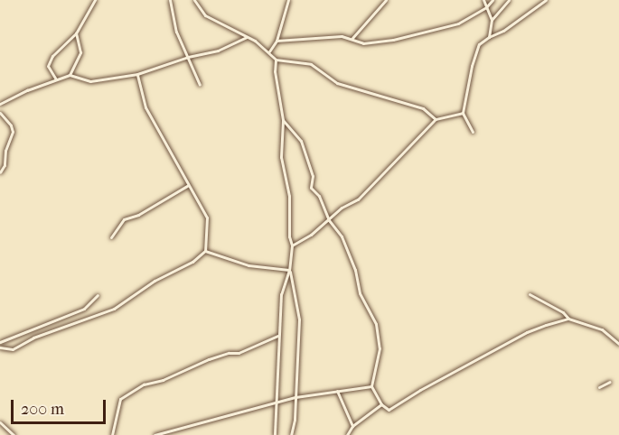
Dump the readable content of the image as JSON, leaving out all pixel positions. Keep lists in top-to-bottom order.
{
  "scale_bar": "200 m"
}
